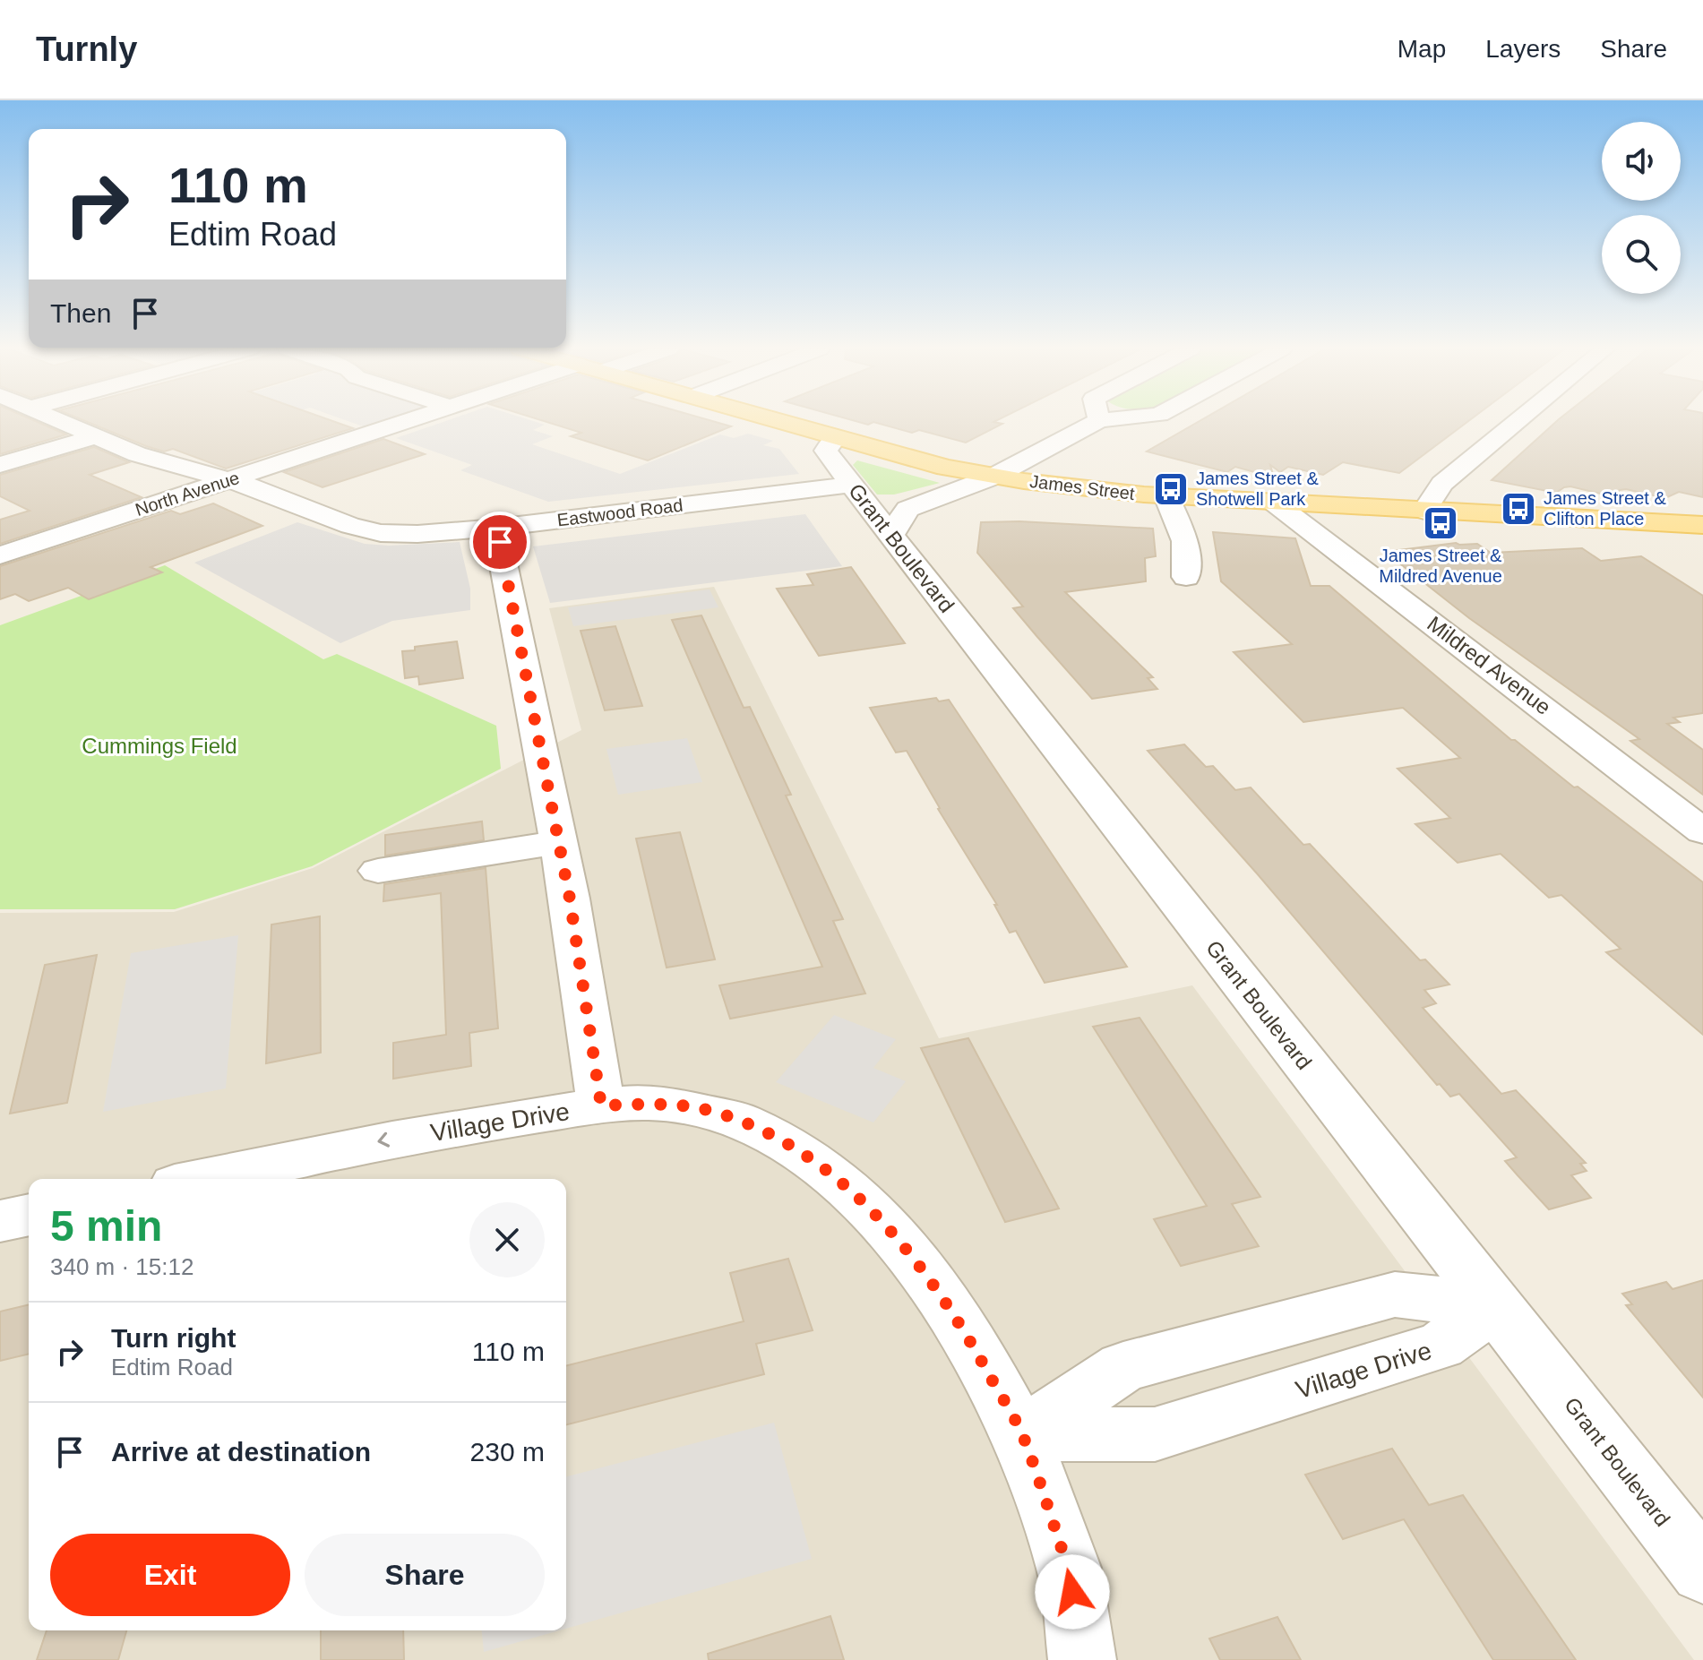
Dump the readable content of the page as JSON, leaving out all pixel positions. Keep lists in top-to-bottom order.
{
  "streets": {
    "main road": ["James Street"],
    "street": [
      "North Avenue",
      "Eastwood Road",
      "Grant Boulevard",
      "Mildred Avenue",
      "Village Drive"
    ]
  },
  "crossings": [
    ["James Street", "Grant Boulevard"],
    ["James Street", "Mildred Avenue"],
    ["North Avenue", "Eastwood Road"],
    ["Eastwood Road", "Grant Boulevard"],
    ["Grant Boulevard", "Village Drive"]
  ],
  "parks": ["Cummings Field"],
  "places": {
    "bus stop": ["James Street & Shotwell Park", "James Street & Clifton Place", "James Street & Mildred Avenue"]
  },
  "page": {
    "header": "Turnly",
    "nav": ["Map", "Layers", "Share"],
    "turn": ["110 m", "Edtim Road"],
    "then": "Then",
    "heading": ["5 min", "340 m · 15:12"],
    "list": [
      {
        "name": "Turn right",
        "note": "Edtim Road",
        "value": "110 m"
      },
      {
        "name": "Arrive at destination",
        "value": "230 m"
      }
    ],
    "buttons": ["Exit", "Share"]
  }
}
